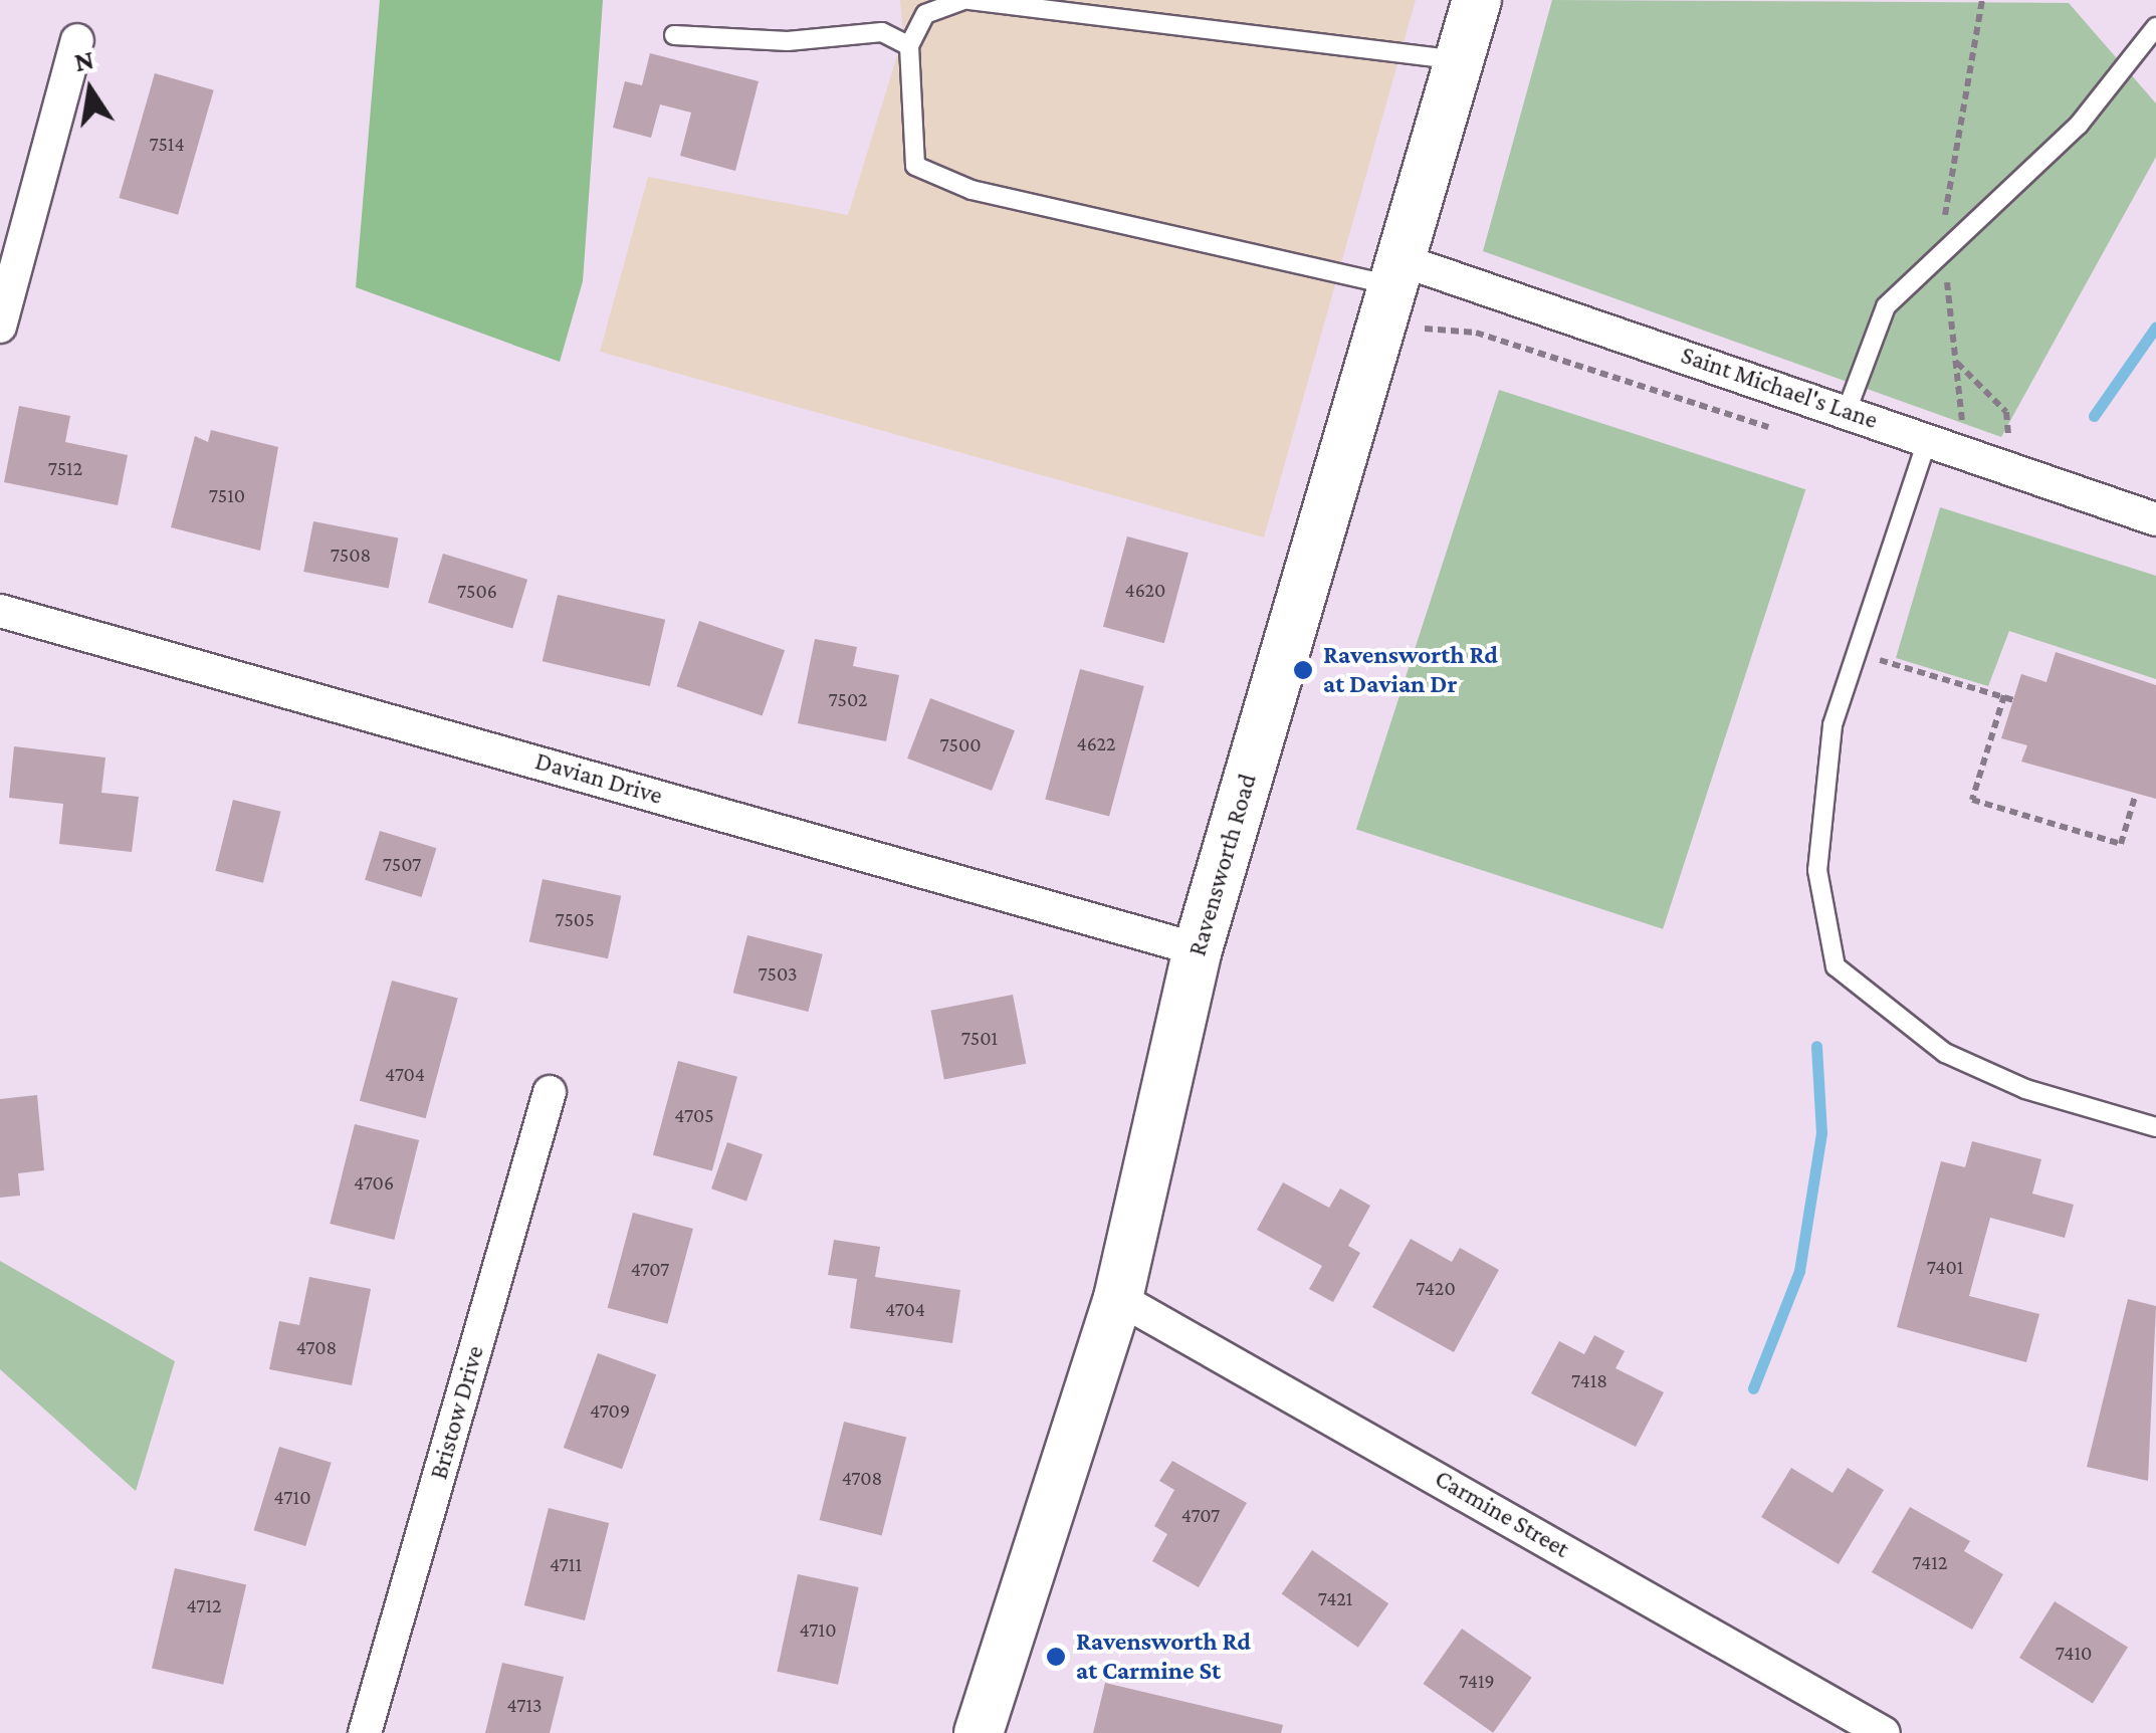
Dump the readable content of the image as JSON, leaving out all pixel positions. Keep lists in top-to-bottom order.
{
  "streets": {
    "main road": ["Ravensworth Road"],
    "street": [
      "Saint Michael's Lane",
      "Davian Drive",
      "Bristow Drive",
      "Carmine Street"
    ]
  },
  "crossings": [
    ["Saint Michael's Lane", "Ravensworth Road"],
    ["Davian Drive", "Ravensworth Road"],
    ["Ravensworth Road", "Carmine Street"]
  ],
  "places": ["Ravensworth Rd at Davian Dr", "Ravensworth Rd at Carmine St"],
  "house_numbers": [
    "7514",
    "7512",
    "7510",
    "7508",
    "4620",
    "7506",
    "7502",
    "4622",
    "7500",
    "7507",
    "7505",
    "7503",
    "7501",
    "4704",
    "4705",
    "4706",
    "7401",
    "4707",
    "7420",
    "4704",
    "4708",
    "7418",
    "4709",
    "4708",
    "4710",
    "4707",
    "7412",
    "4711",
    "7421",
    "4712",
    "4710",
    "7410",
    "7419",
    "4713"
  ],
  "north": "top"
}
